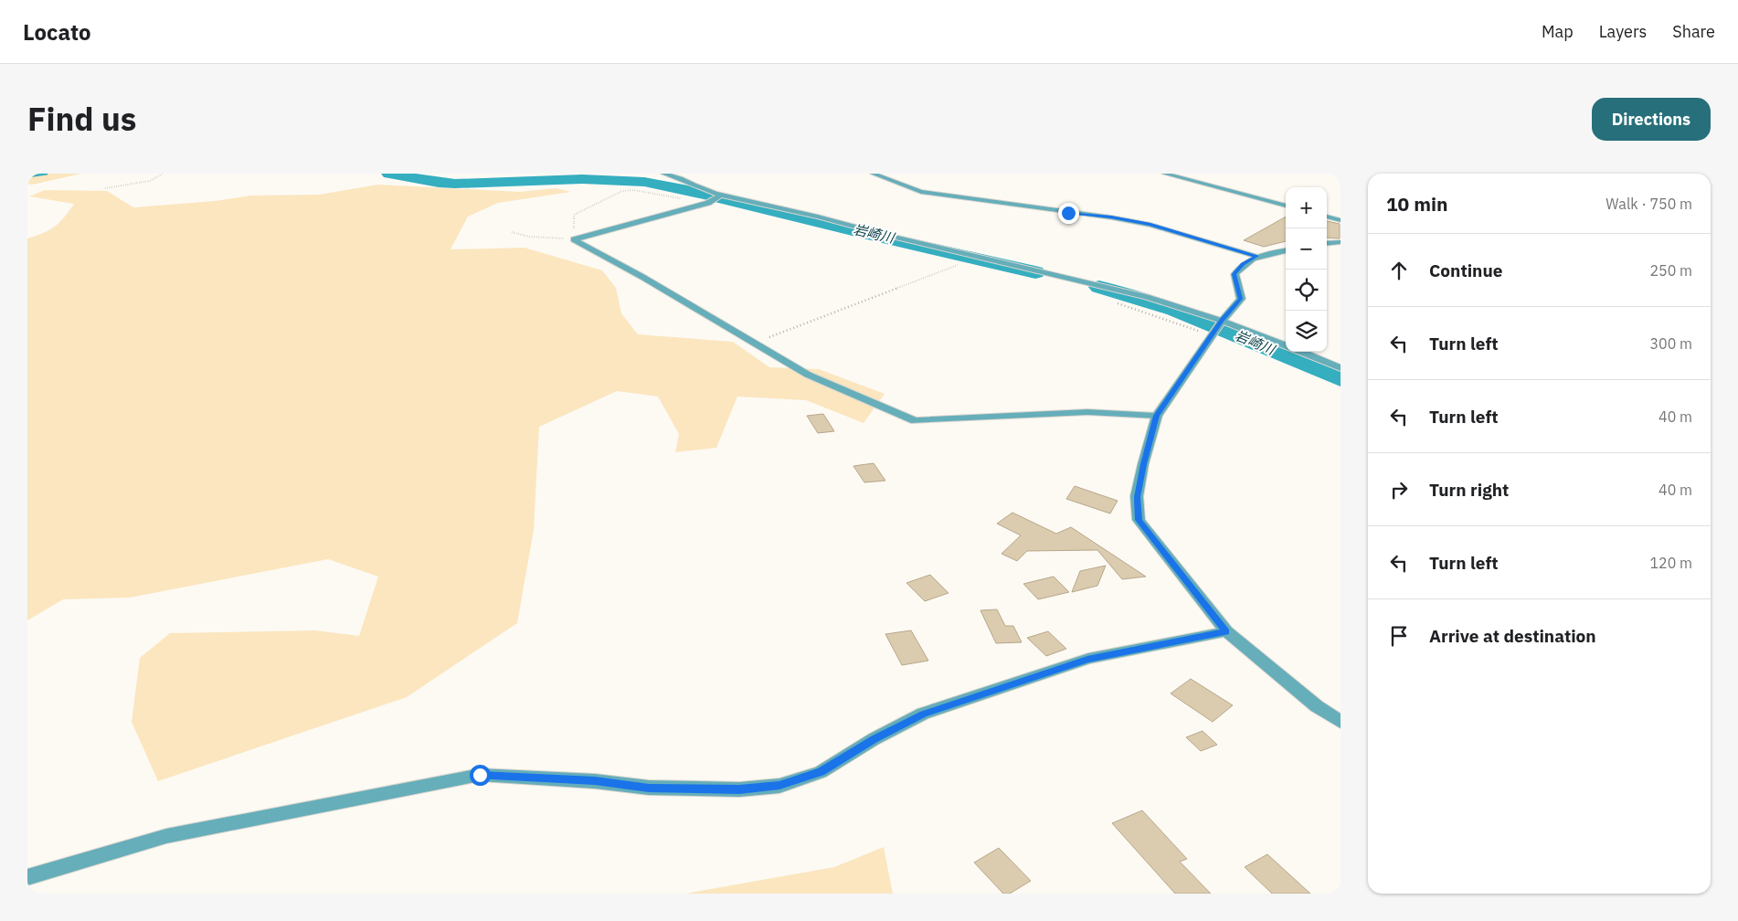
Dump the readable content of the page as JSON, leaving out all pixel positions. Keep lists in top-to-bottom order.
{
  "water": ["岩崎川"],
  "page": {
    "header": "Locato",
    "nav": ["Map", "Layers", "Share"],
    "title": "Find us",
    "buttons": "Directions",
    "heading": ["10 min", "Walk · 750 m"],
    "map_buttons": ["+", "−"],
    "list": [
      ["Continue", "250 m"],
      ["Turn left", "300 m"],
      ["Turn left", "40 m"],
      ["Turn right", "40 m"],
      ["Turn left", "120 m"],
      "Arrive at destination"
    ]
  }
}
